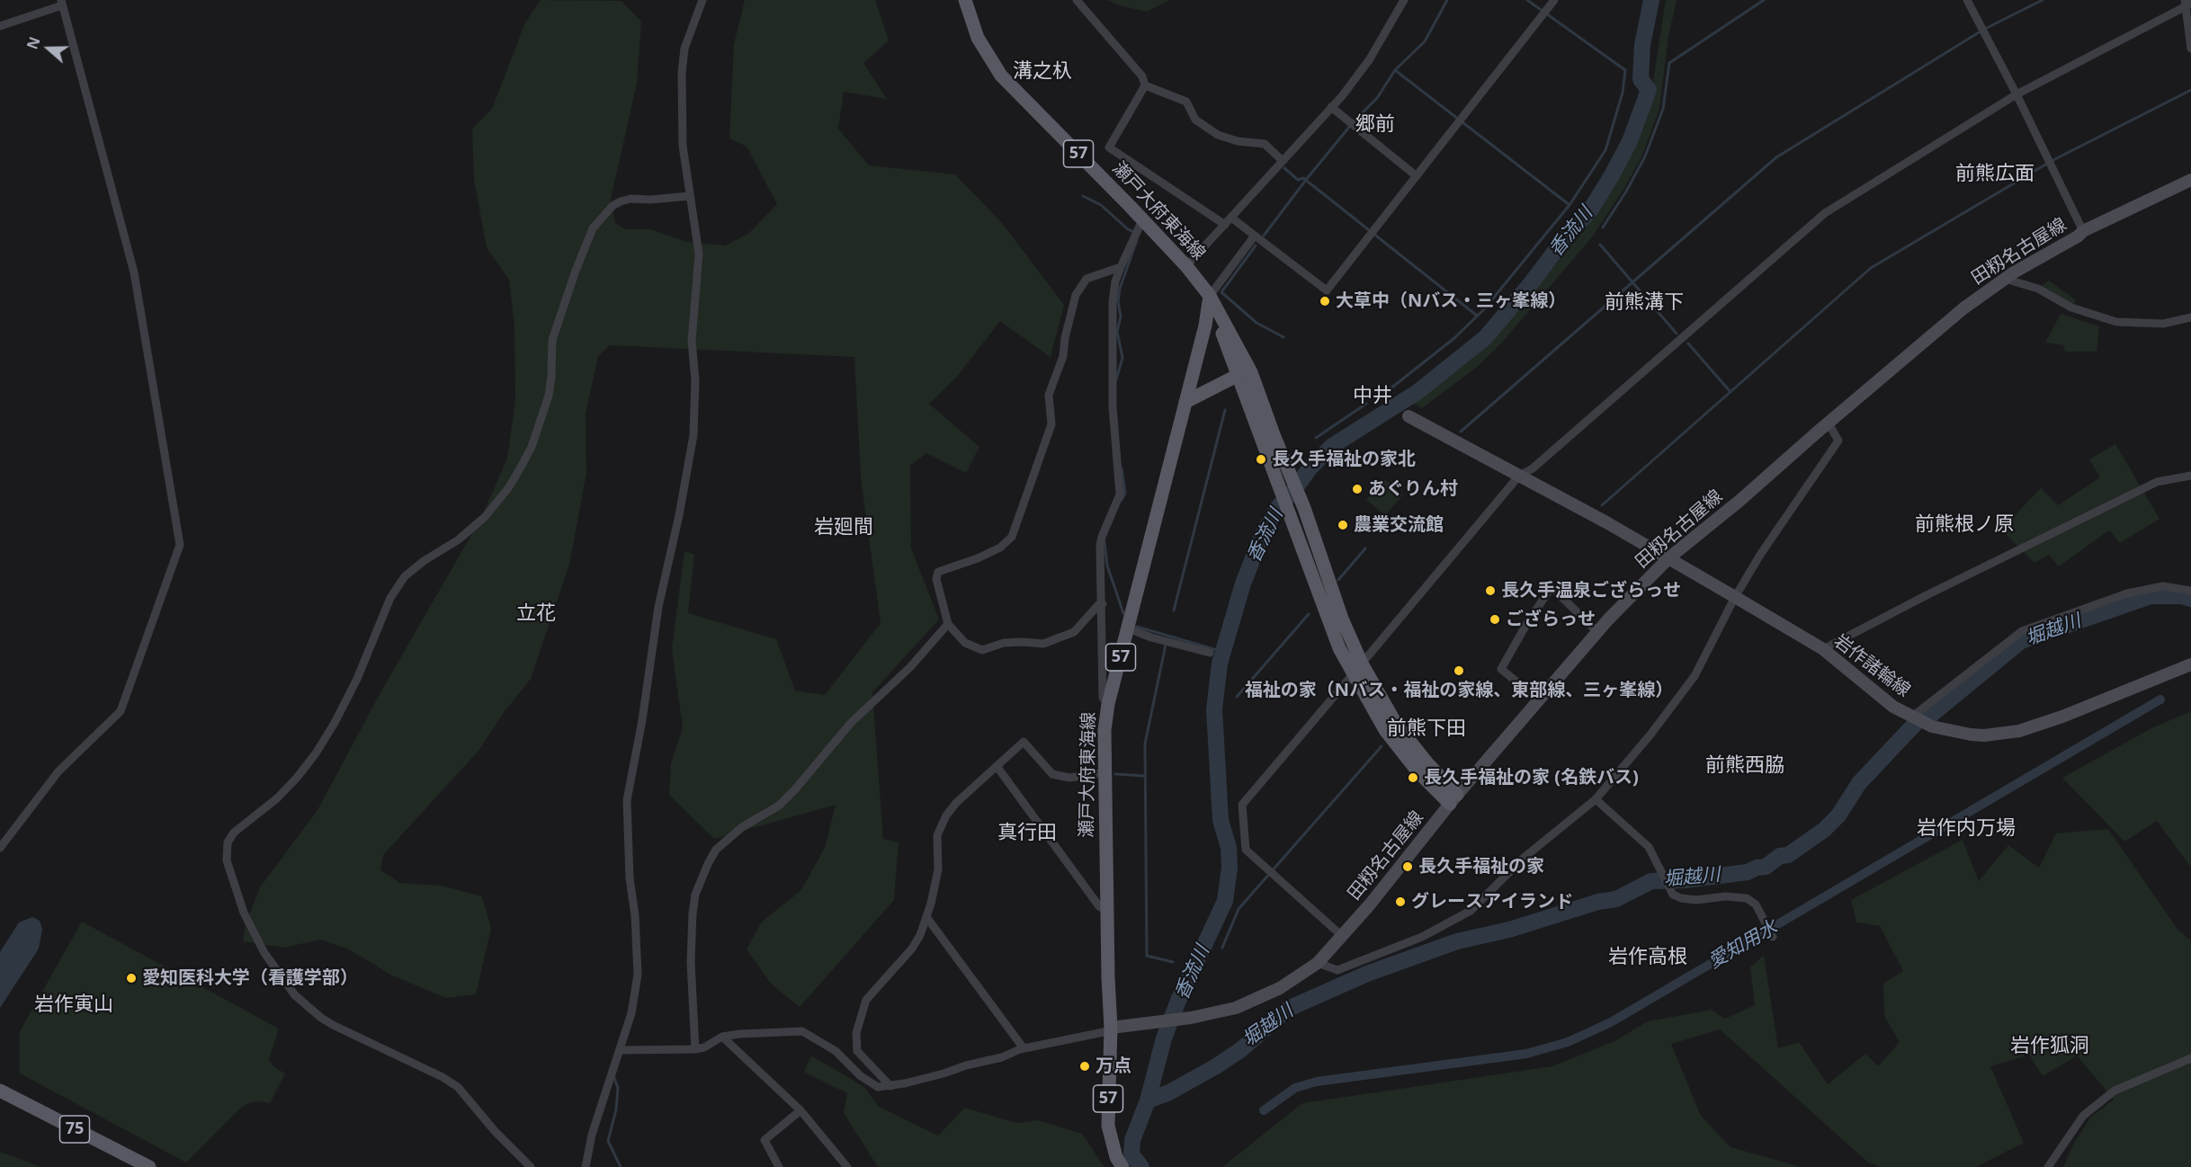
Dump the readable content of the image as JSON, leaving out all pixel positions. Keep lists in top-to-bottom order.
{
  "streets": {
    "main road": [
      "57",
      "瀬戸大府東海線",
      "田籾名古屋線",
      "岩作諸輪線",
      "75"
    ]
  },
  "crossings": [
    ["瀬戸大府東海線", "田籾名古屋線"],
    ["田籾名古屋線", "岩作諸輪線"]
  ],
  "districts": [
    "溝之杁",
    "郷前",
    "前熊広面",
    "前熊溝下",
    "中井",
    "前熊根ノ原",
    "岩廻間",
    "立花",
    "前熊下田",
    "前熊西脇",
    "岩作内万場",
    "真行田",
    "岩作高根",
    "岩作寅山",
    "岩作狐洞"
  ],
  "water": ["香流川", "堀越川", "愛知用水"],
  "places": [
    "大草中（Nバス・三ヶ峯線）",
    "長久手福祉の家北",
    "あぐりん村",
    "農業交流館",
    "長久手温泉ござらっせ",
    "ござらっせ",
    "福祉の家（Nバス・福祉の家線、東部線、三ヶ峯線）",
    "長久手福祉の家 (名鉄バス)",
    "長久手福祉の家",
    "グレースアイランド",
    "愛知医科大学（看護学部）",
    "万点"
  ],
  "north": "left"
}
